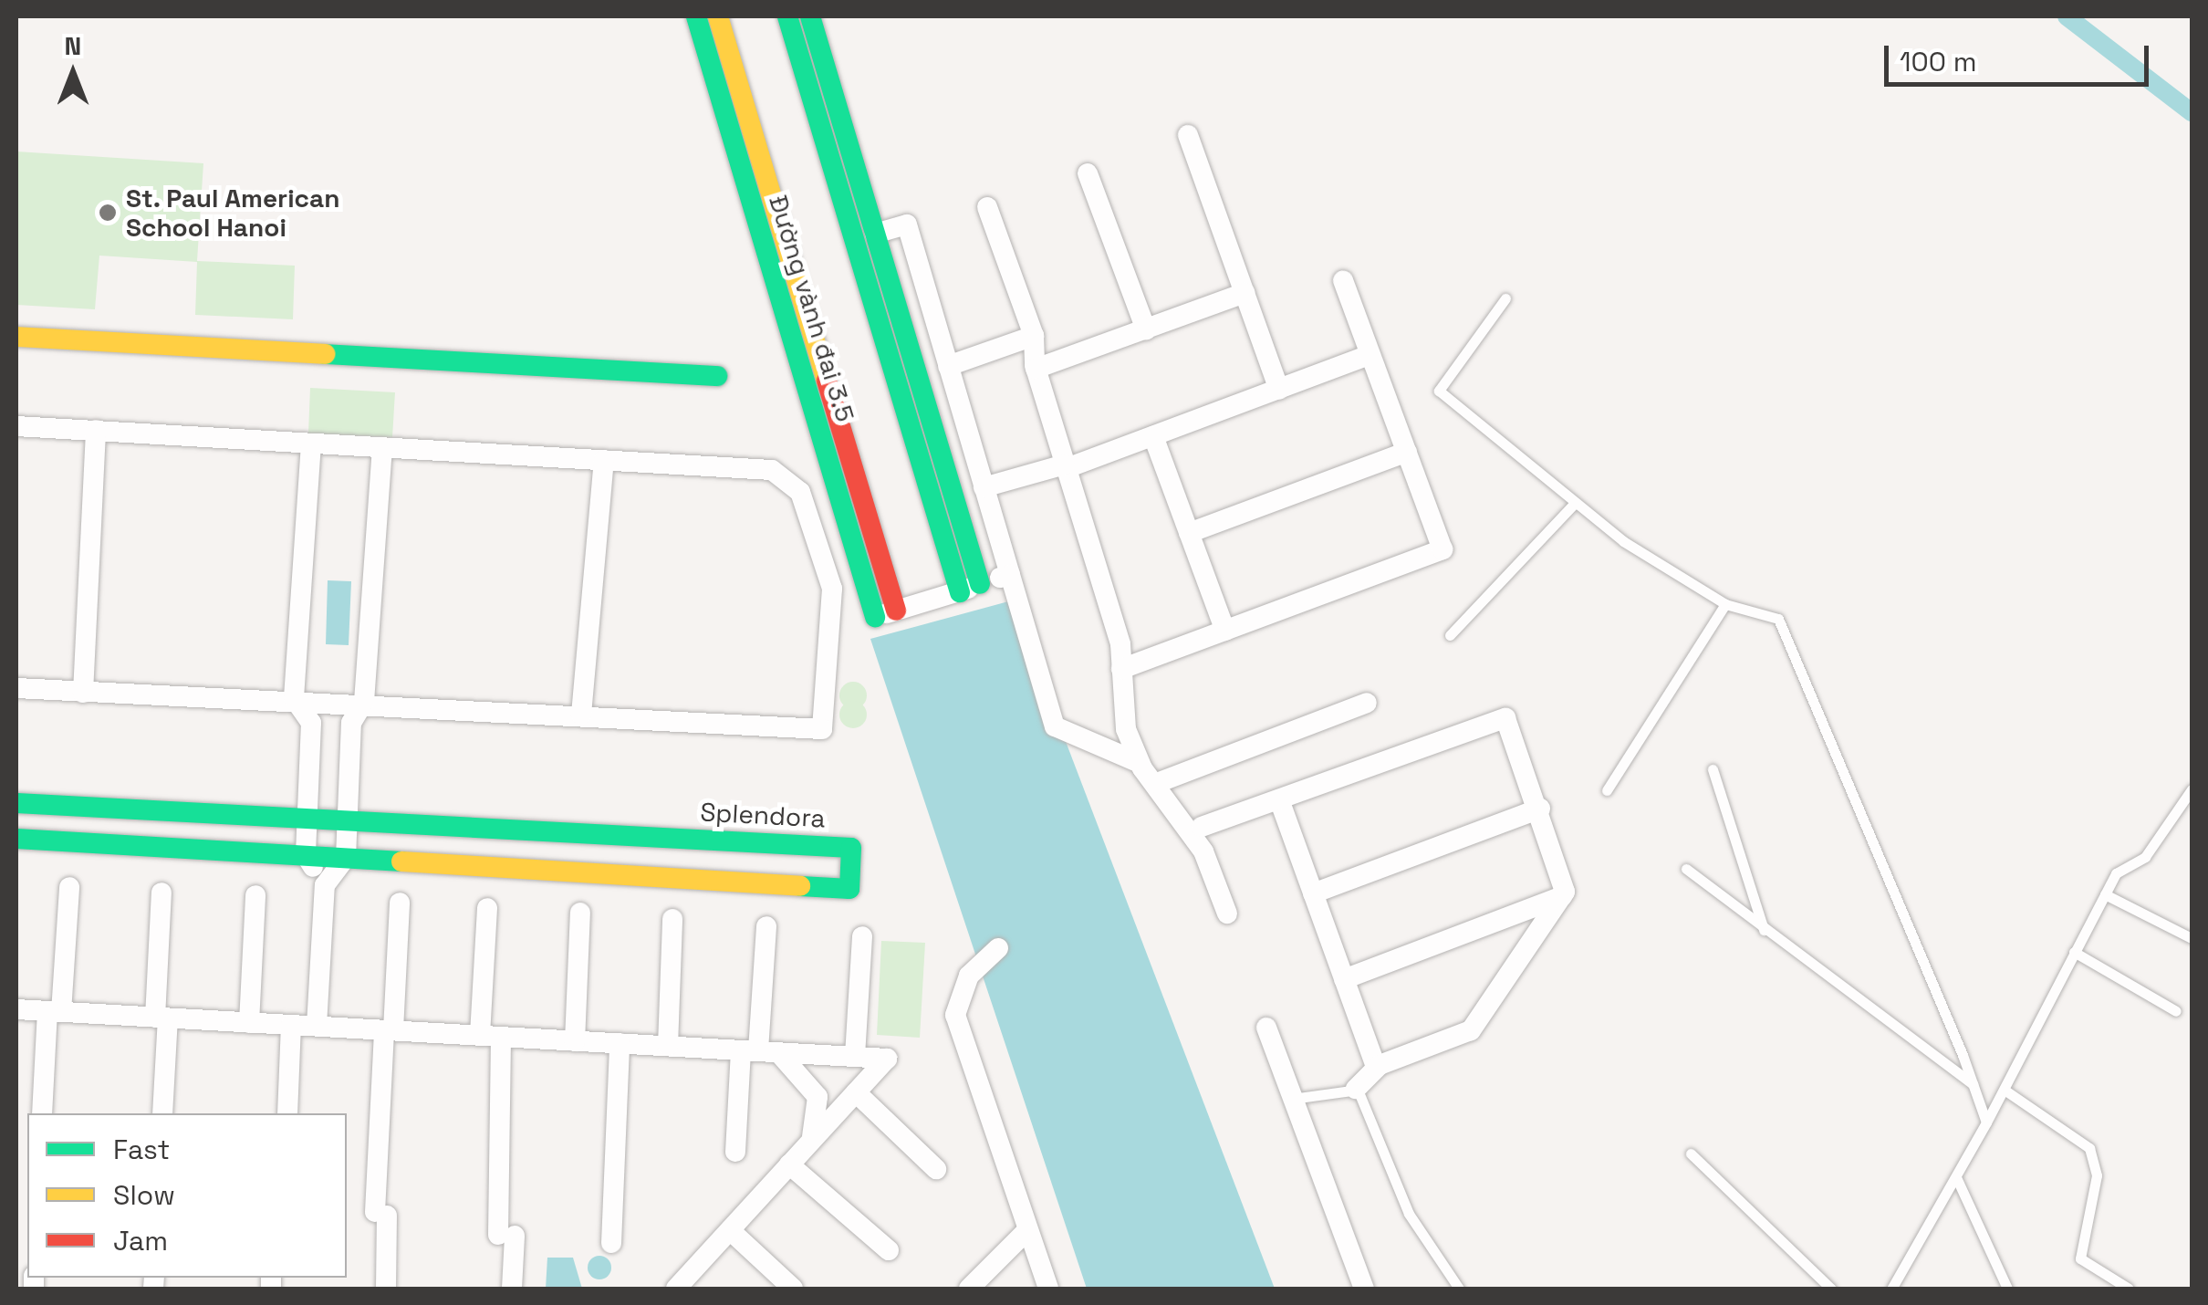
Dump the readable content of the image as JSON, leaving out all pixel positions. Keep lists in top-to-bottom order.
{
  "streets": {
    "main road": ["Đường vành đai 3.5", "Splendora"]
  },
  "places": ["St. Paul American School Hanoi"],
  "legend": ["Fast", "Slow", "Jam"],
  "scale_bar": "100 m",
  "north": "top"
}
